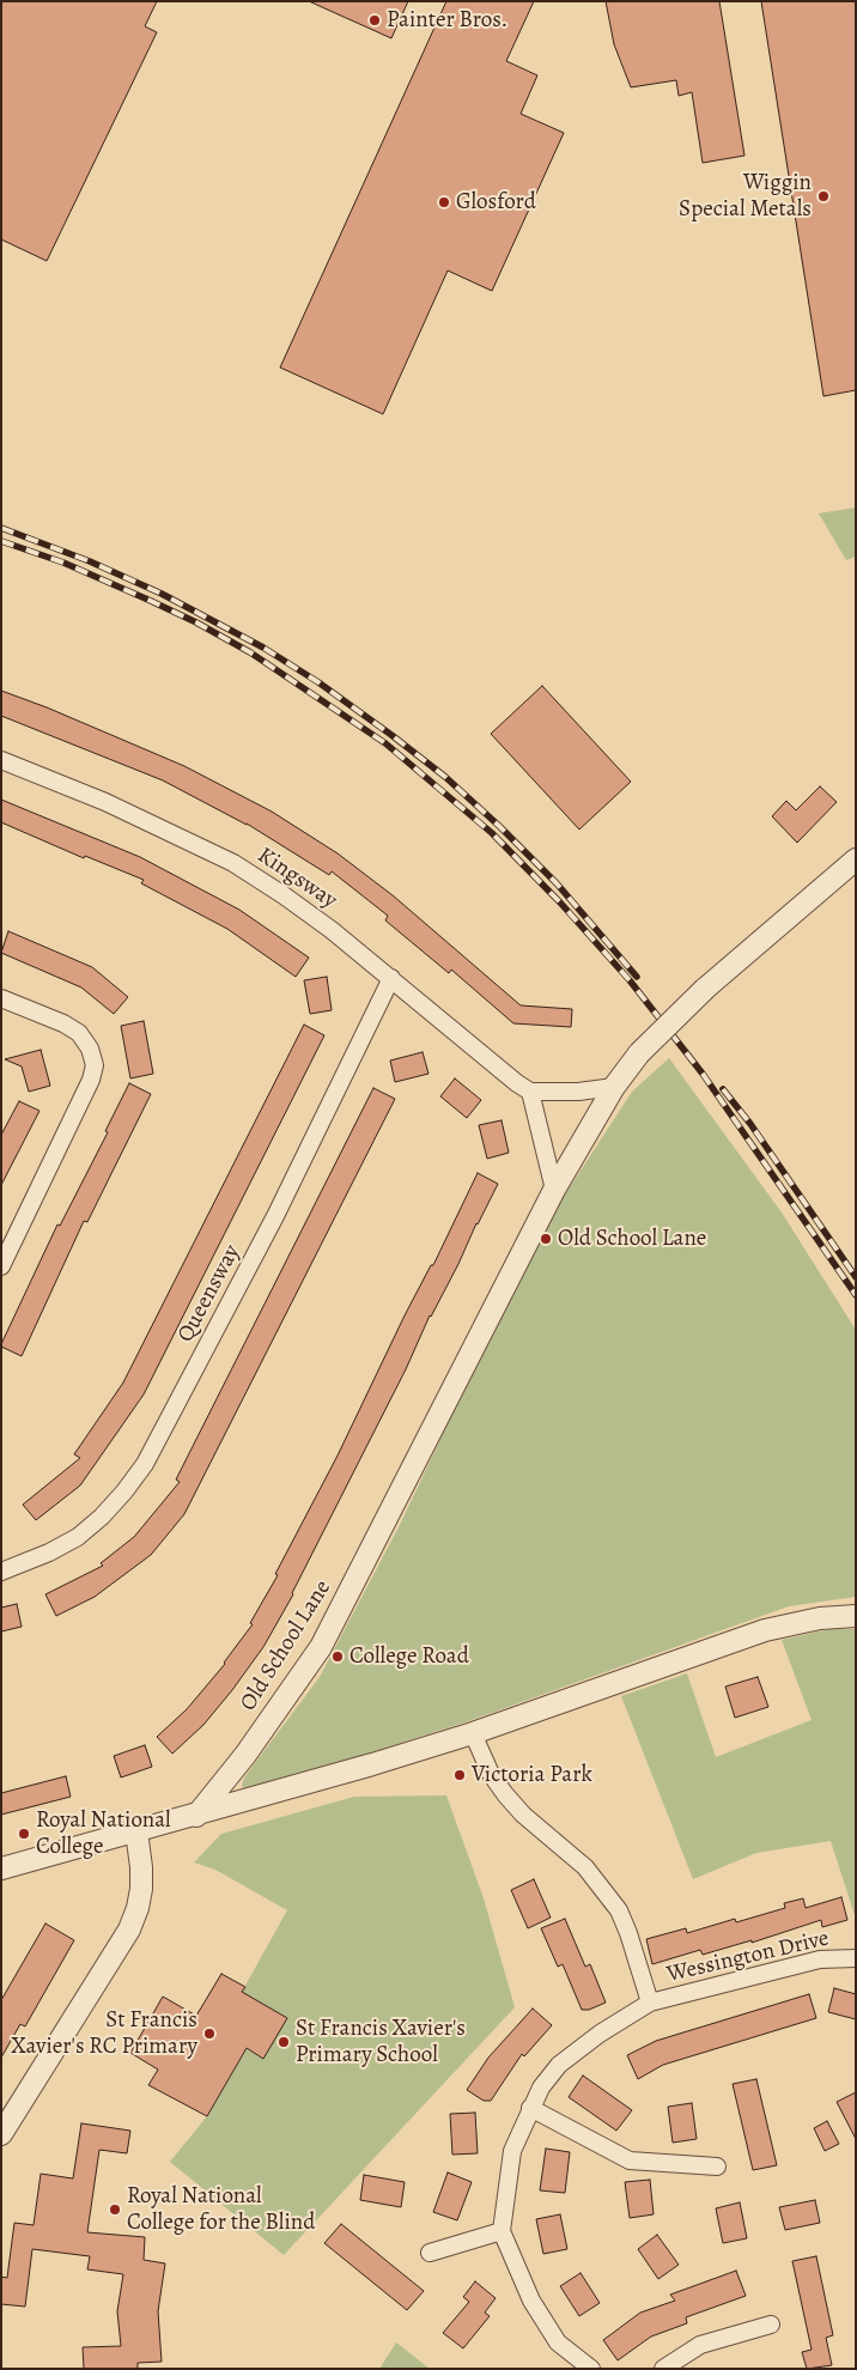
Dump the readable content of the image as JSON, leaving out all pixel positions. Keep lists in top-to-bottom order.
{
  "streets": {
    "street": [
      "Kingsway",
      "Queensway",
      "Old School Lane",
      "Wessington Drive"
    ]
  },
  "crossings": [
    ["Kingsway", "Queensway"]
  ],
  "places": [
    "Painter Bros.",
    "Wiggin Special Metals",
    "Glosford",
    "Old School Lane",
    "College Road",
    "Victoria Park",
    "Royal National College",
    "St Francis Xavier's RC Primary",
    "St Francis Xavier's Primary School",
    "Royal National College for the Blind"
  ]
}
